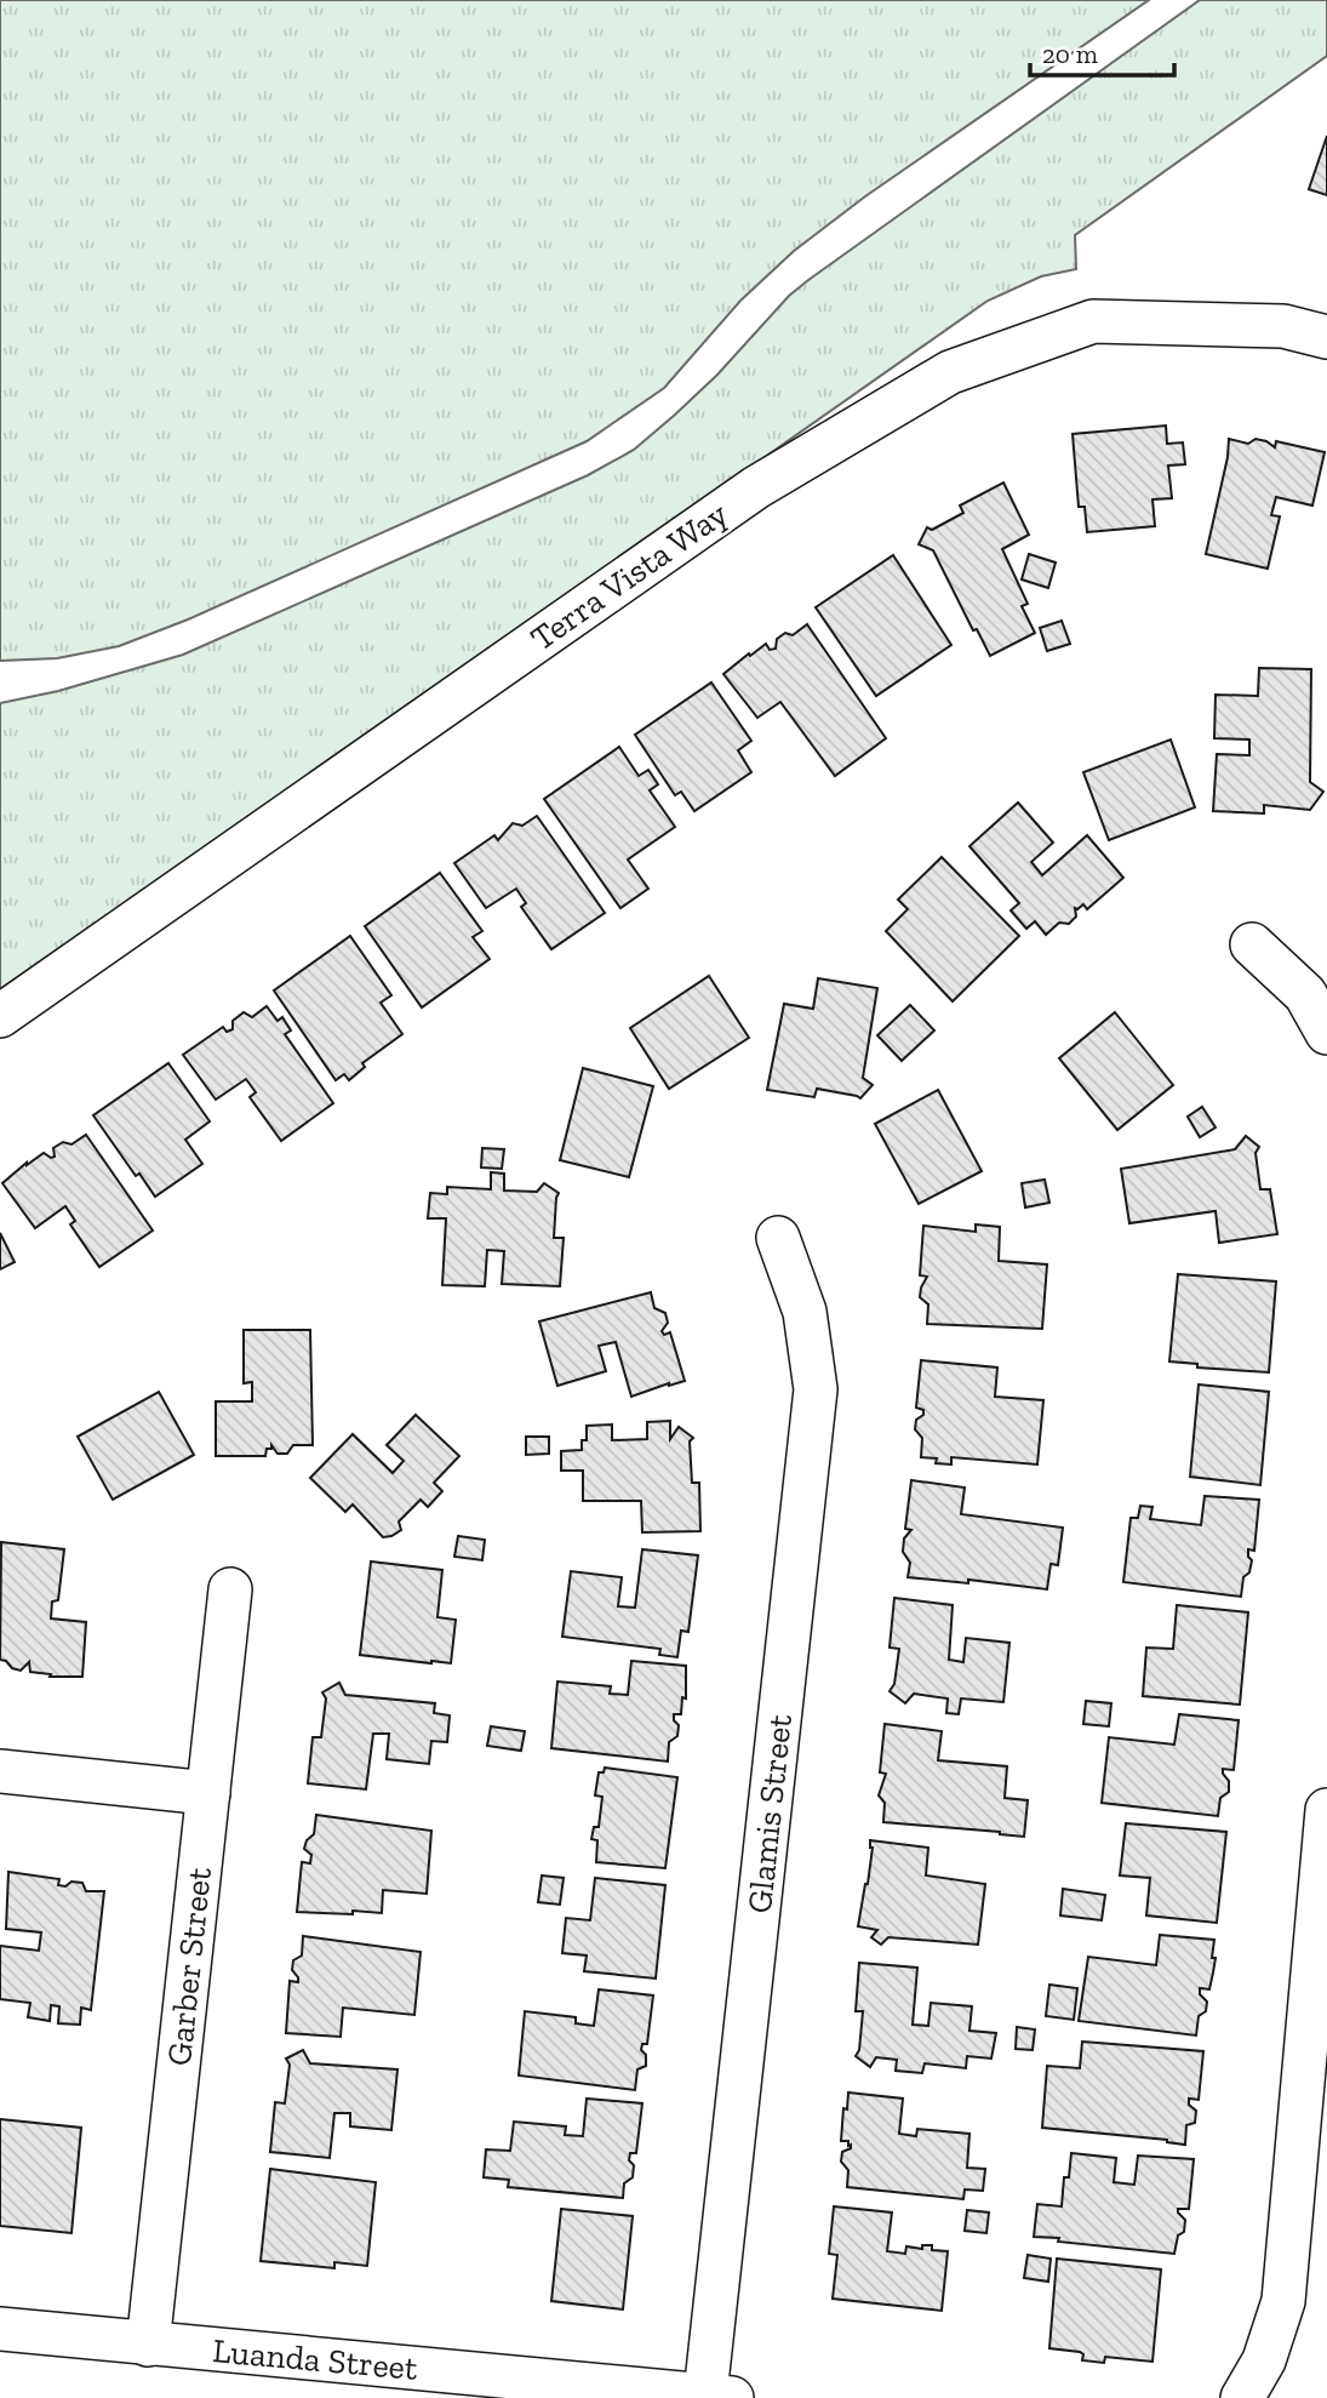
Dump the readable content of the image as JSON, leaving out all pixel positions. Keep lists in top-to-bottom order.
{
  "streets": {
    "street": [
      "Terra Vista Way",
      "Glamis Street",
      "Garber Street",
      "Luanda Street"
    ]
  },
  "crossings": [
    ["Glamis Street", "Luanda Street"],
    ["Garber Street", "Luanda Street"]
  ],
  "scale_bar": "20 m"
}
